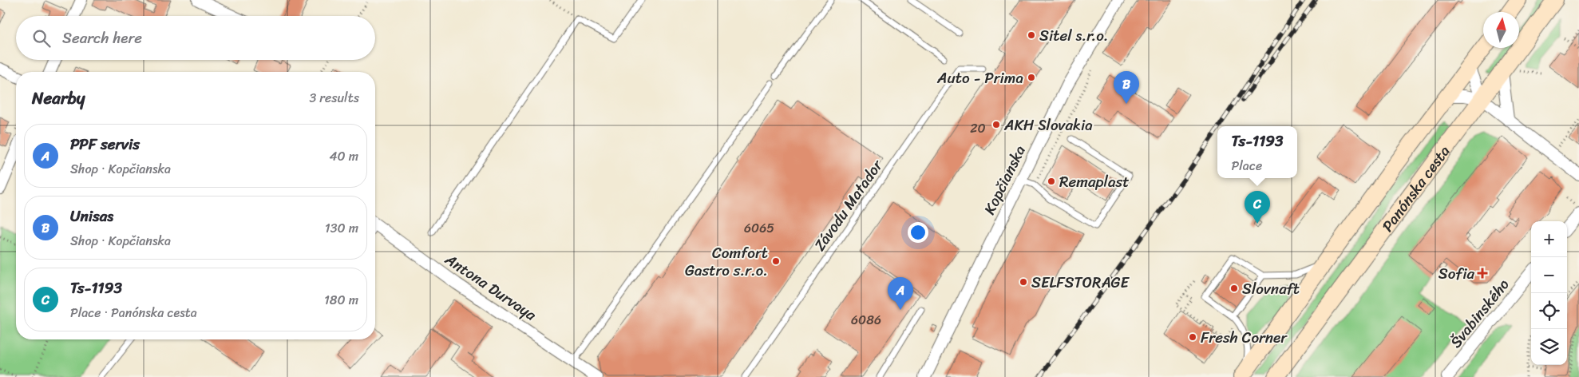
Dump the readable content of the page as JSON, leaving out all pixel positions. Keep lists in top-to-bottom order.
{
  "streets": {
    "main road": ["Panónska cesta"],
    "street": ["Kopčianska", "Antona Durvaya", "Švabinského"],
    "lane": ["Závodu Matador"]
  },
  "places": {
    "other": [
      "Sitel s.r.o.",
      "Auto - Prima",
      "AKH Slovakia",
      "Remaplast",
      "Comfort Gastro s.r.o.",
      "SELFSTORAGE",
      "Slovnaft",
      "Fresh Corner"
    ],
    "health": ["Sofia"]
  },
  "house_numbers": ["20", "6065", "6086"],
  "north": "top",
  "page": {
    "search": "Search here",
    "pins": ["B", "C", "A"],
    "heading": ["Nearby", "3 results"],
    "list": [
      {
        "mark": "A",
        "name": "PPF servis",
        "note": "Shop · Kopčianska",
        "value": "40 m"
      },
      {
        "mark": "B",
        "name": "Unisas",
        "note": "Shop · Kopčianska",
        "value": "130 m"
      },
      {
        "mark": "C",
        "name": "Ts-1193",
        "note": "Place · Panónska cesta",
        "value": "180 m"
      }
    ],
    "popup": ["Ts-1193", "Place"],
    "map_buttons": ["+", "−"]
  }
}
